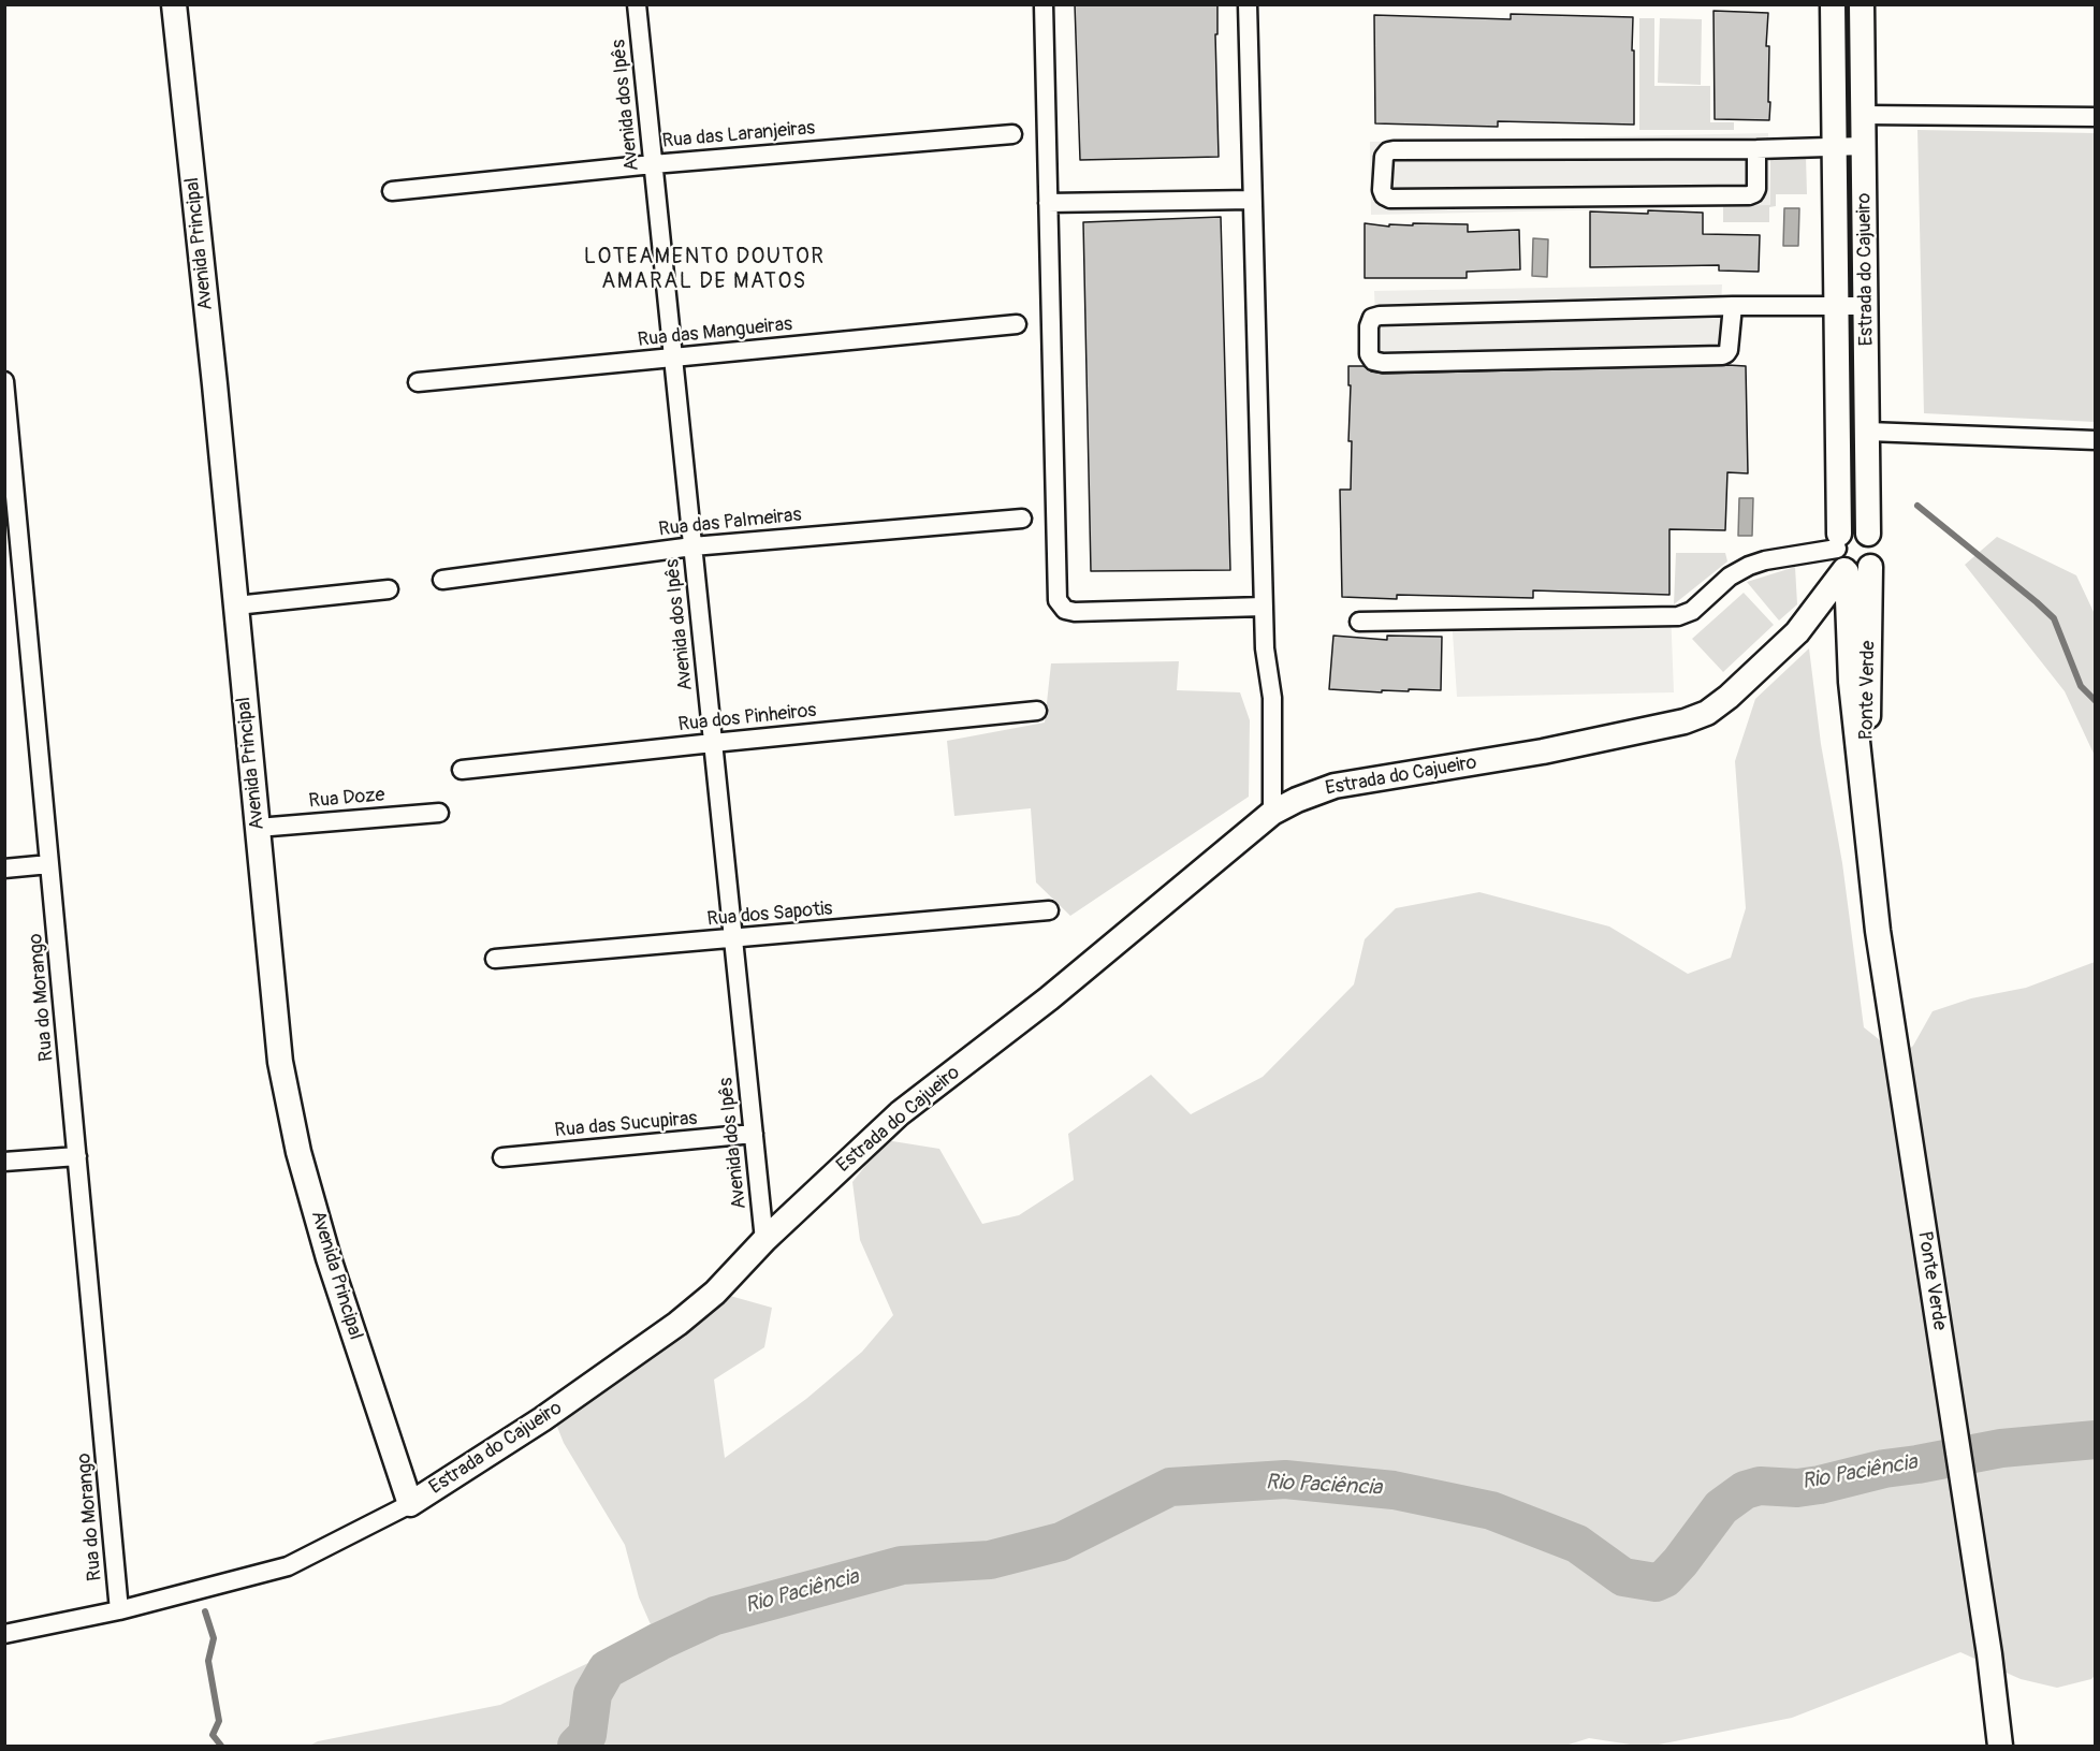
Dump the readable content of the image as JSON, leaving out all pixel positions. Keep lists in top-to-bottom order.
{
  "streets": {
    "street": [
      "Avenida dos Ipês",
      "Rua das Laranjeiras",
      "Avenida Principal",
      "Estrada do Cajueiro",
      "Rua das Mangueiras",
      "Rua das Palmeiras",
      "Ponte Verde",
      "Rua dos Pinheiros",
      "Rua Doze",
      "Rua dos Sapotis",
      "Rua do Morango",
      "Rua das Sucupiras"
    ]
  },
  "crossings": [
    ["Avenida dos Ipês", "Rua das Laranjeiras"],
    ["Avenida dos Ipês", "Estrada do Cajueiro"],
    ["Avenida dos Ipês", "Rua das Mangueiras"],
    ["Avenida dos Ipês", "Rua das Palmeiras"],
    ["Avenida dos Ipês", "Rua dos Pinheiros"],
    ["Avenida dos Ipês", "Rua dos Sapotis"],
    ["Avenida dos Ipês", "Rua das Sucupiras"],
    ["Avenida Principal", "Estrada do Cajueiro"],
    ["Avenida Principal", "Rua Doze"],
    ["Estrada do Cajueiro", "Ponte Verde"],
    ["Estrada do Cajueiro", "Rua do Morango"]
  ],
  "districts": ["LOTEAMENTO DOUTOR AMARAL DE MATOS"],
  "water": ["Rio Paciência"]
}
